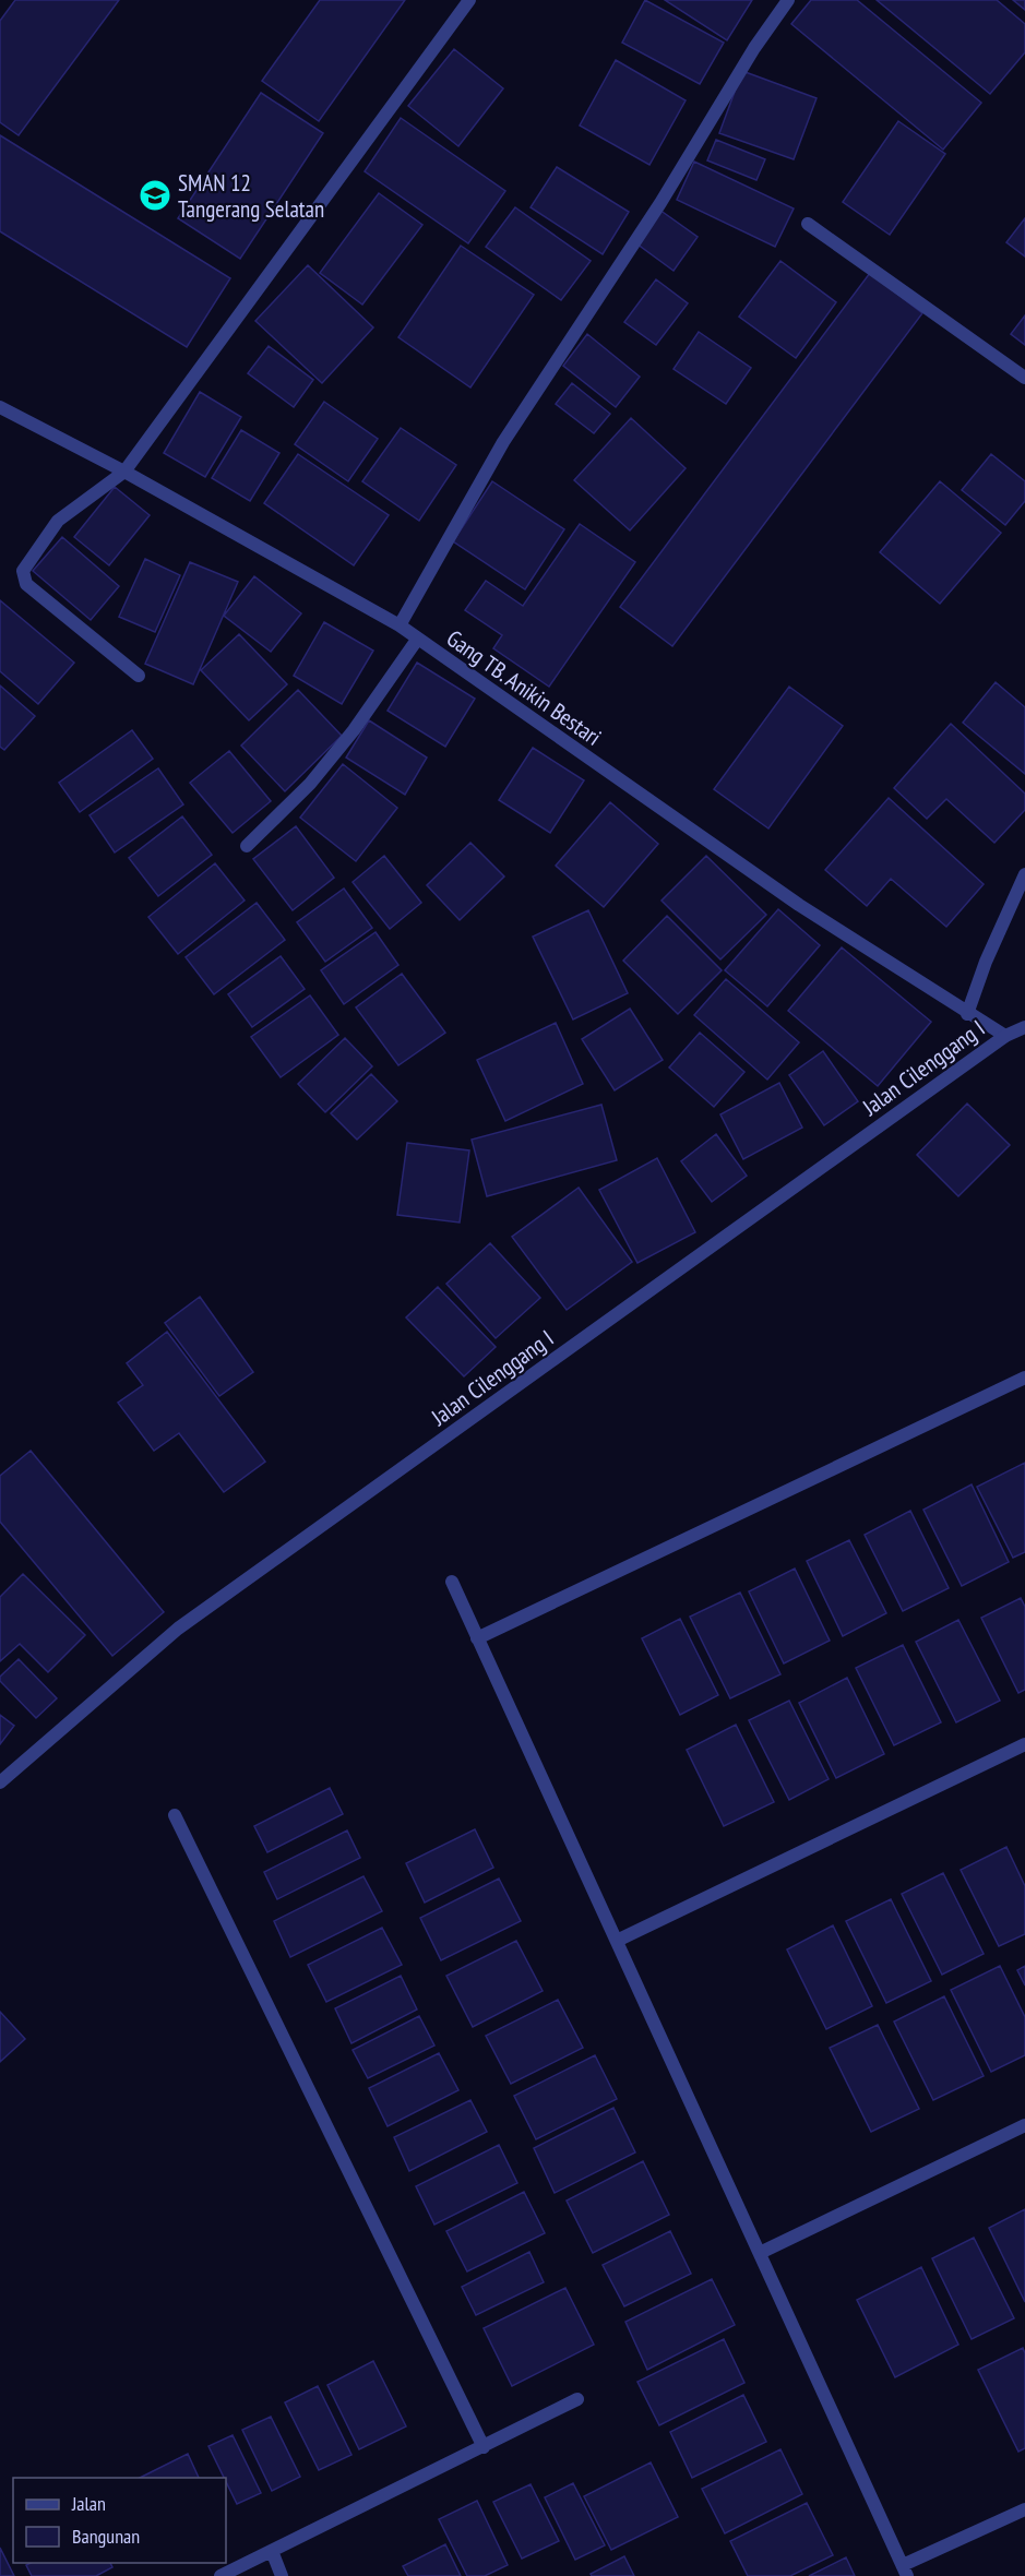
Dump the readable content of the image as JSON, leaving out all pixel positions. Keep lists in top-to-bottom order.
{
  "streets": {
    "street": ["Gang TB. Anikin Bestari", "Jalan Cilenggang I"]
  },
  "crossings": [
    ["Gang TB. Anikin Bestari", "Jalan Cilenggang I"]
  ],
  "places": {
    "school or university": ["SMAN 12 Tangerang Selatan"]
  },
  "legend": ["Jalan", "Bangunan"]
}
